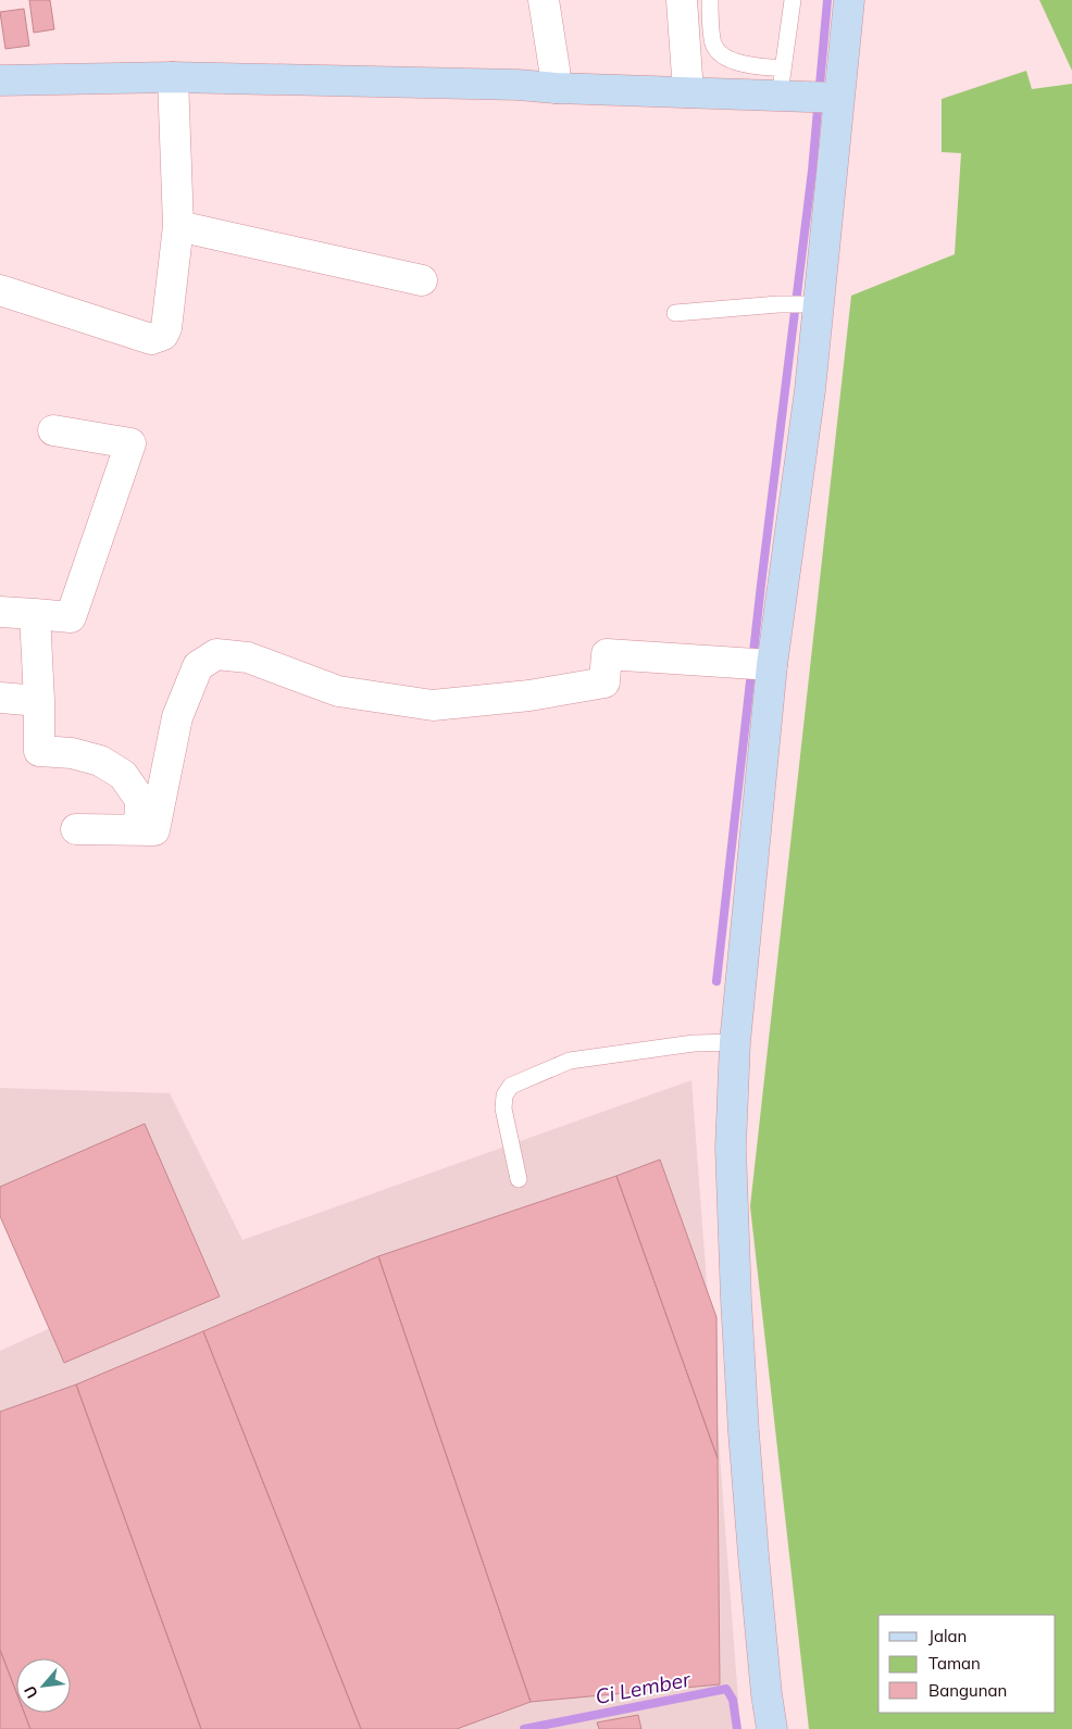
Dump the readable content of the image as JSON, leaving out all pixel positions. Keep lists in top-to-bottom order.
{
  "water": ["Ci Lember"],
  "legend": ["Jalan", "Taman", "Bangunan"],
  "north": "bottom left"
}
